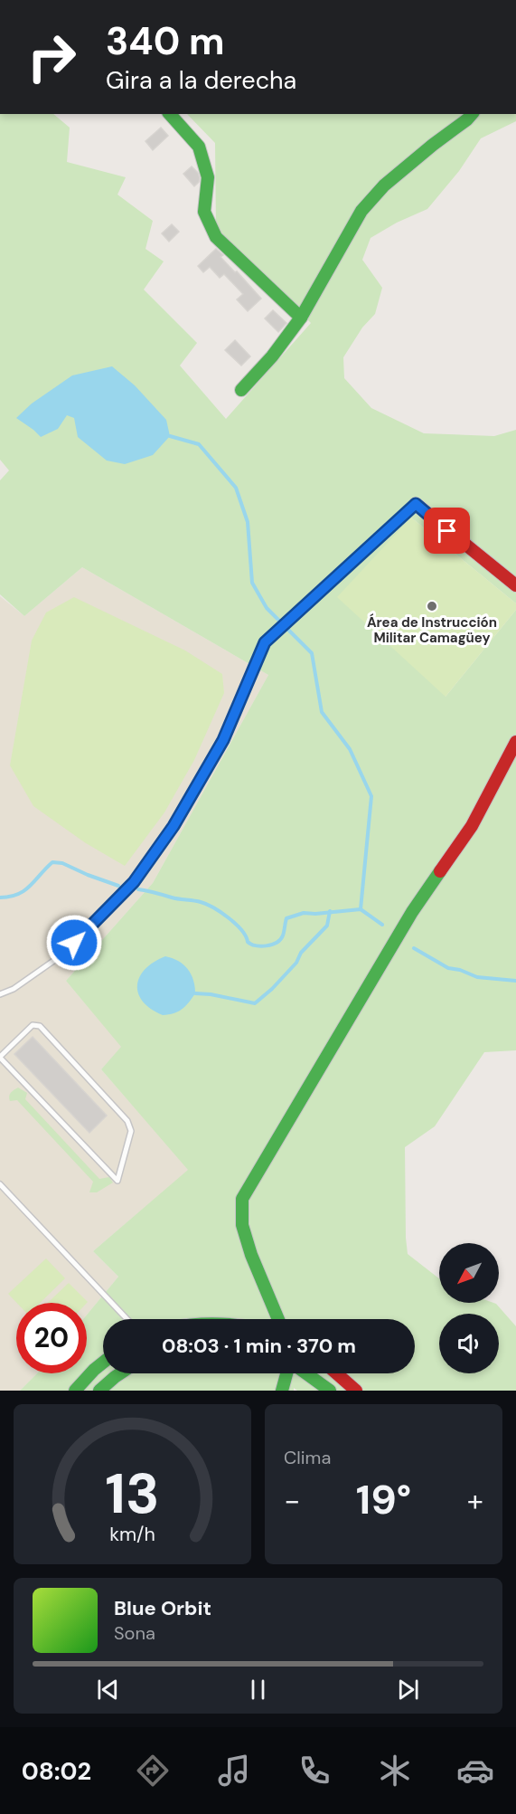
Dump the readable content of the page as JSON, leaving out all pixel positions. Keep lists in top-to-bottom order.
{
  "places": ["Área de Instrucción Militar Camagüey"],
  "north": "bottom left",
  "page": {
    "turn": ["340 m", "Gira a la derecha"],
    "limit": "20",
    "trip": "08:03 · 1 min · 370 m",
    "tile": "Clima",
    "heat": ["−", "19°", "+"],
    "song": ["Blue Orbit", "Sona"],
    "tabs": "08:02",
    "gauge": ["13", "km/h"]
  }
}
